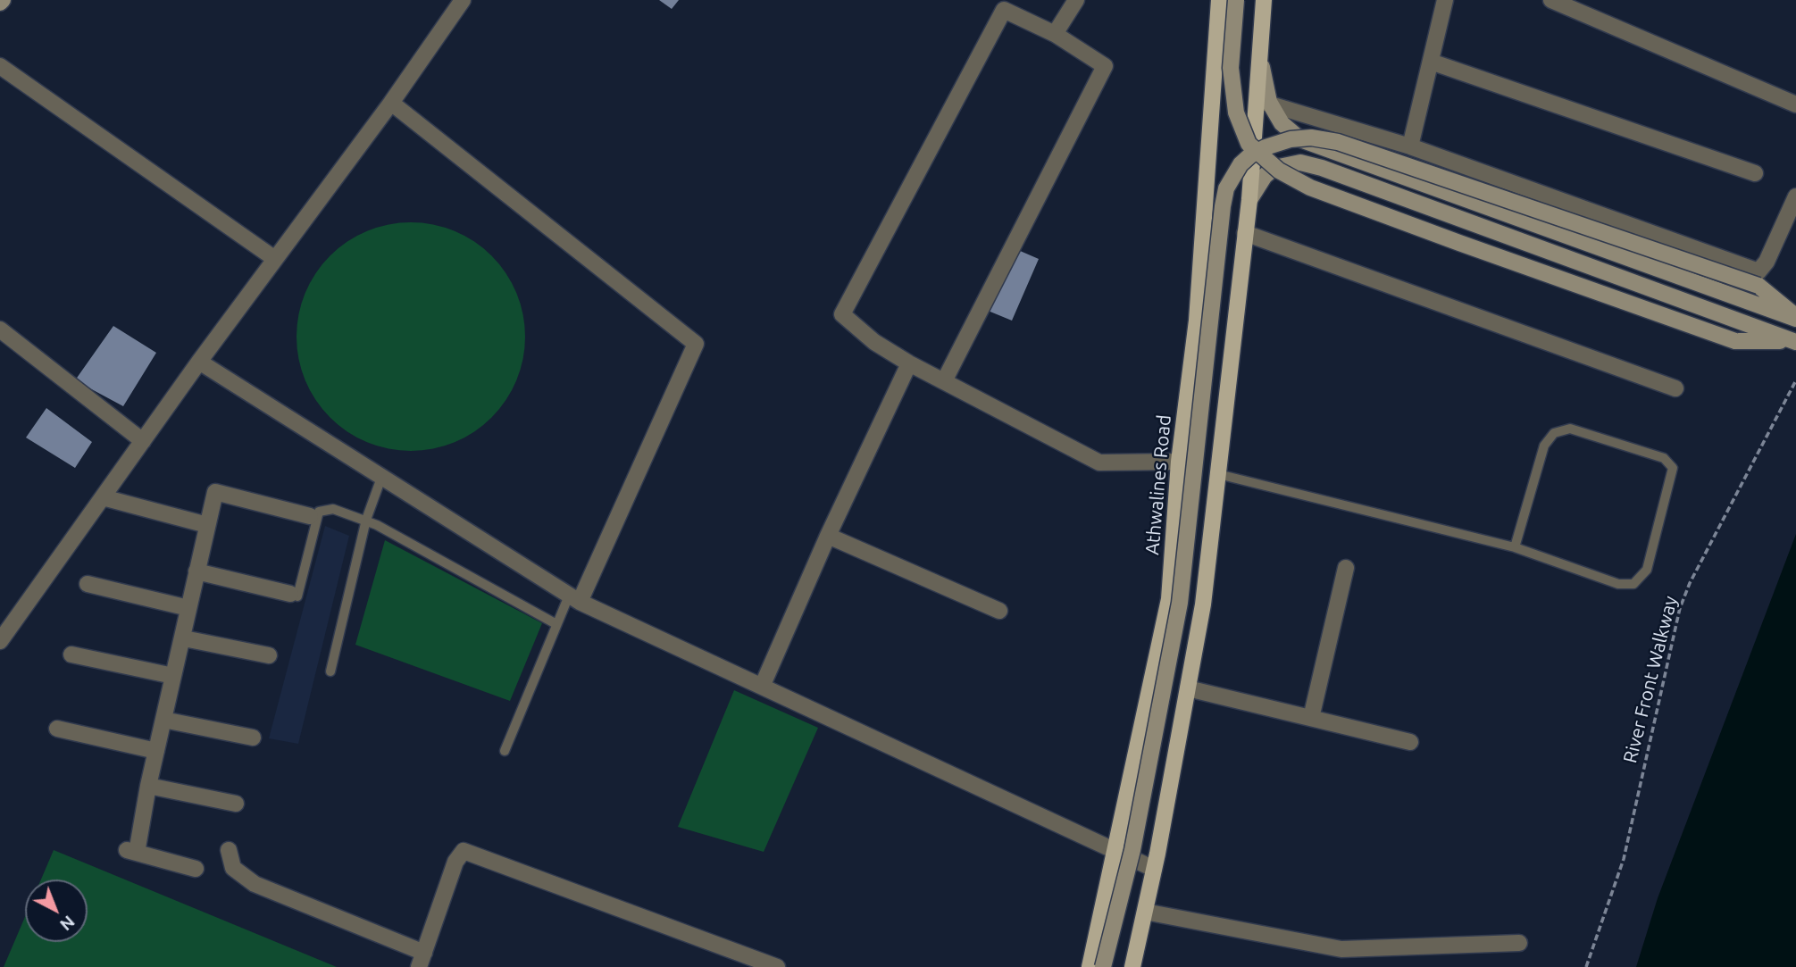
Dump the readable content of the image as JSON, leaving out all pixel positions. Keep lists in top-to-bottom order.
{
  "streets": {
    "main road": ["Athwalines Road"],
    "path": ["River Front Walkway"]
  },
  "north": "bottom right"
}
